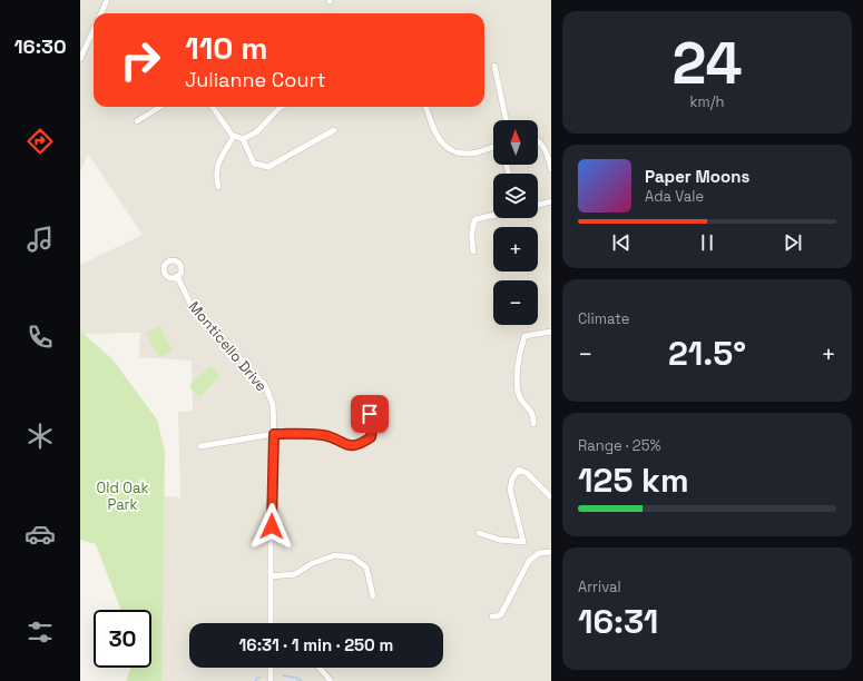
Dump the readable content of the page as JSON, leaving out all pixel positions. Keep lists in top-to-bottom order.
{
  "streets": {
    "street": ["Monticello Drive"]
  },
  "parks": ["Old Oak Park"],
  "north": "top",
  "page": {
    "tabs": "16:30",
    "tile": [
      ["24", "km/h"],
      "Climate",
      ["Range · 25%", "125 km"],
      ["Arrival", "16:31"]
    ],
    "turn": ["110 m", "Julianne Court"],
    "map_buttons": ["+", "−"],
    "song": ["Paper Moons", "Ada Vale"],
    "heat": ["−", "21.5°", "+"],
    "limit": "30",
    "trip": "16:31 · 1 min · 250 m"
  }
}
